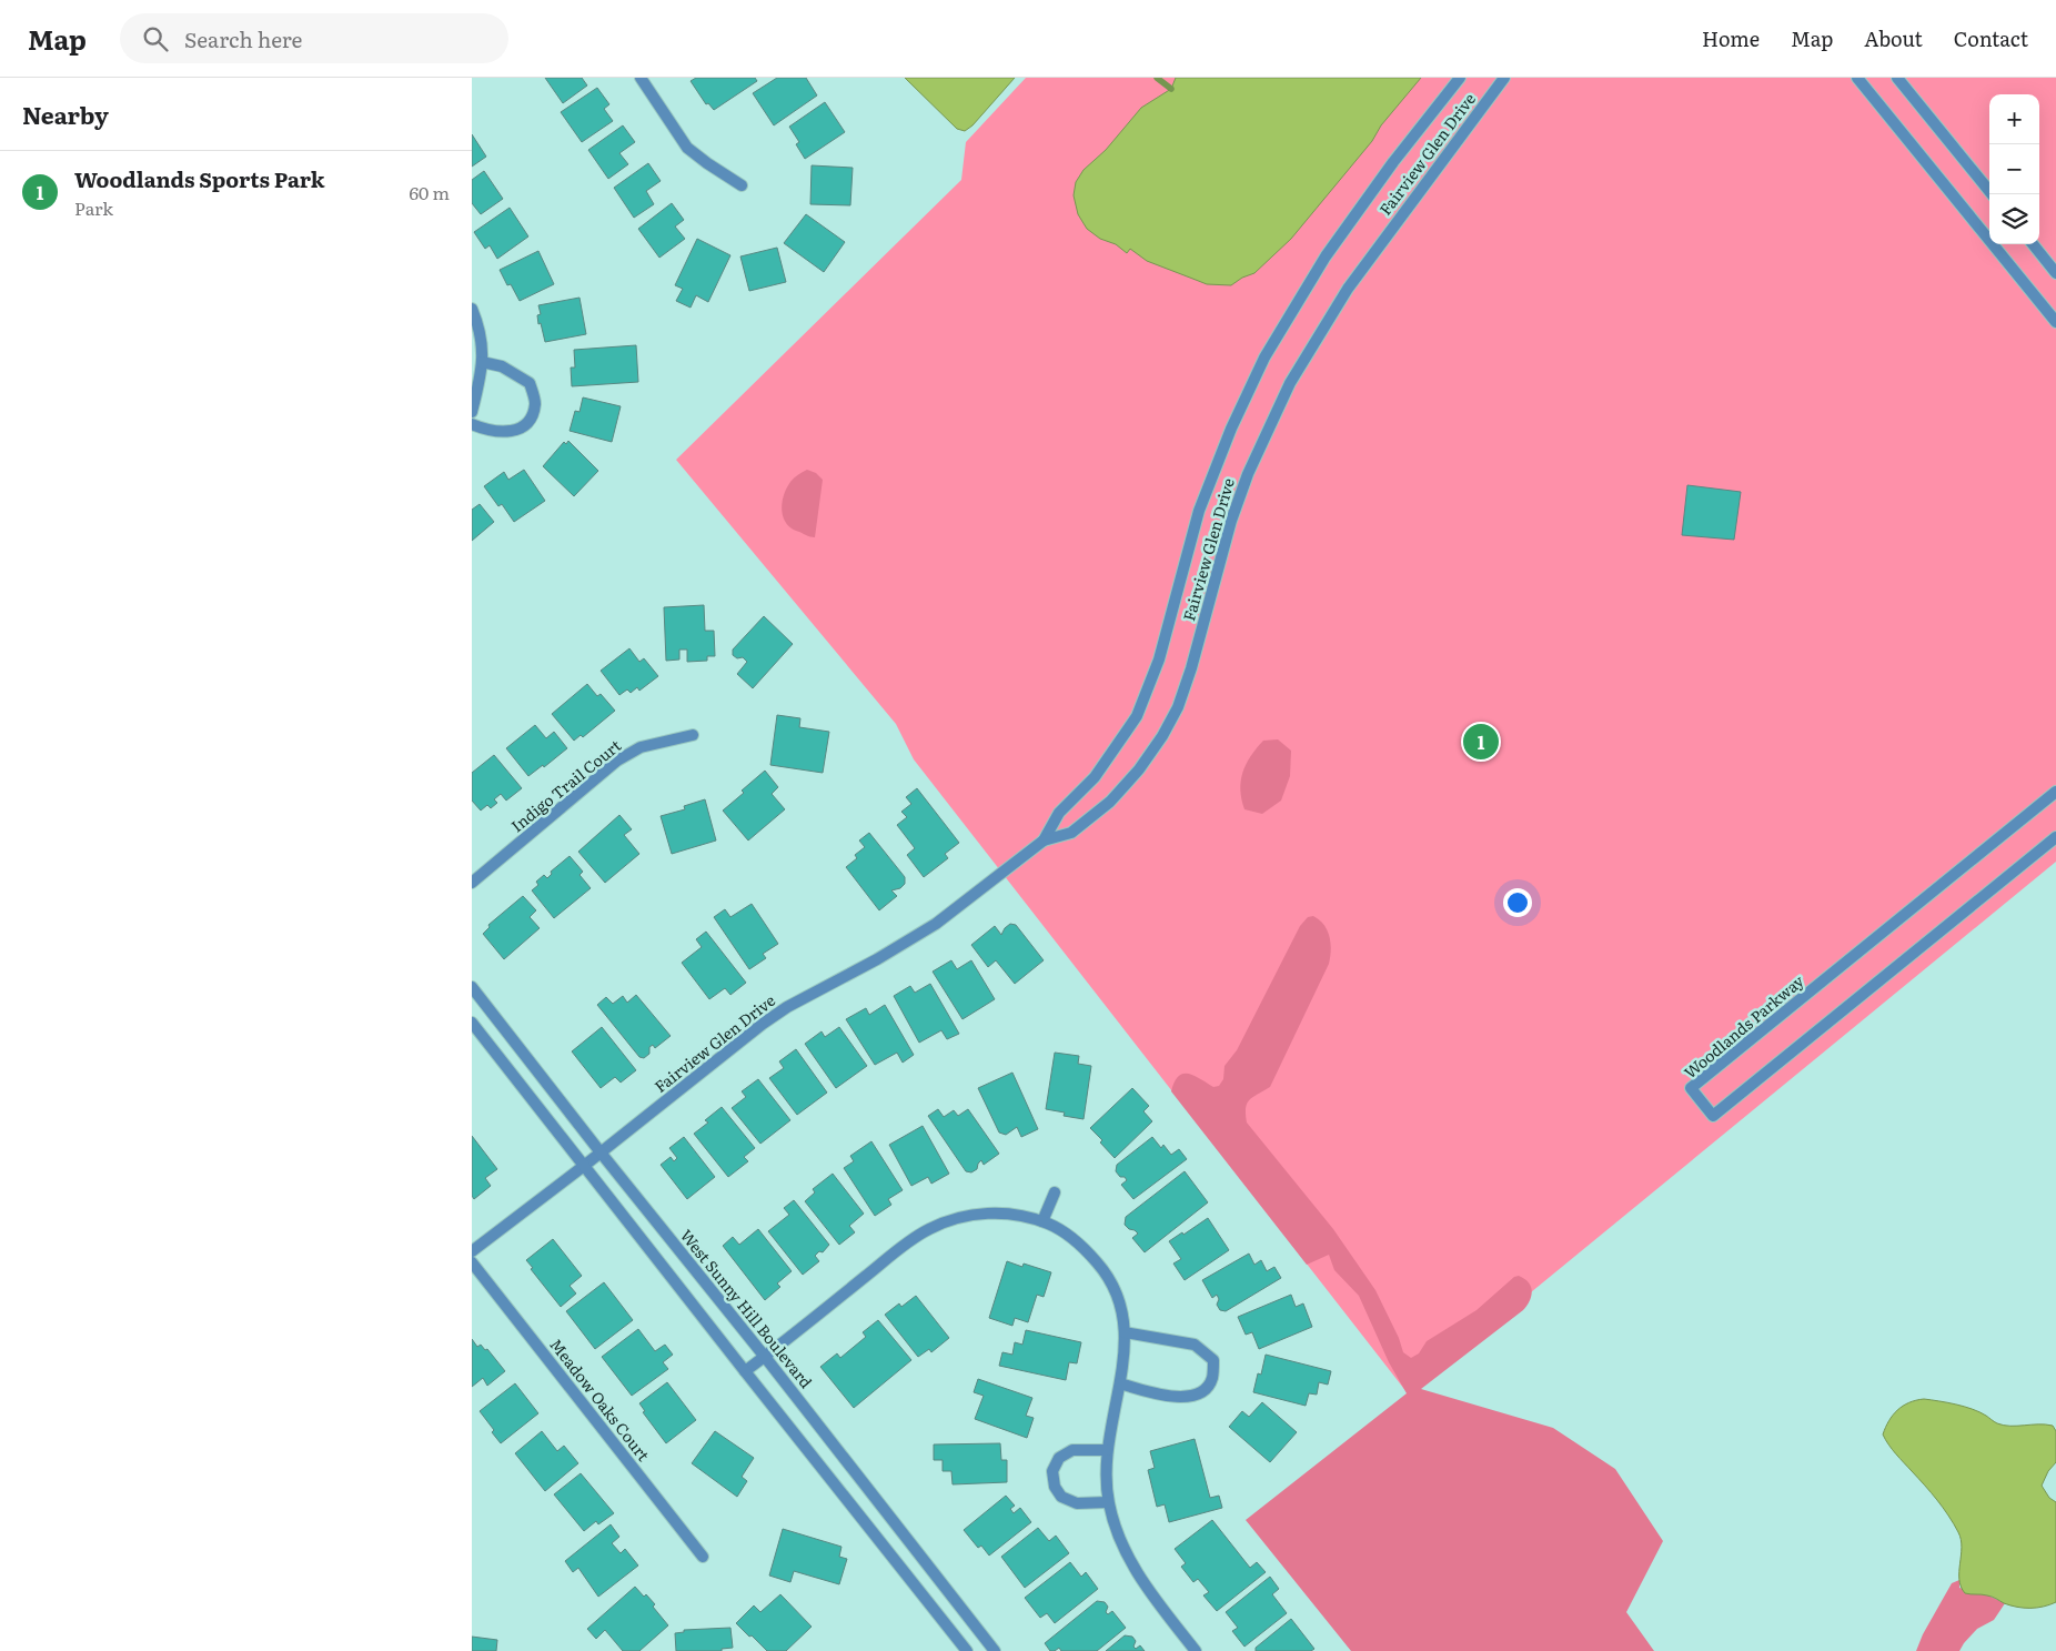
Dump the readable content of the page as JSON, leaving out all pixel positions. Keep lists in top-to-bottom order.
{
  "streets": {
    "street": [
      "Fairview Glen Drive",
      "Indigo Trail Court",
      "Woodlands Parkway",
      "West Sunny Hill Boulevard",
      "Meadow Oaks Court"
    ]
  },
  "crossings": [
    ["Fairview Glen Drive", "West Sunny Hill Boulevard"]
  ],
  "page": {
    "header": "Map",
    "search": "Search here",
    "nav": [
      "Home",
      "Map",
      "About",
      "Contact"
    ],
    "heading": "Nearby",
    "map_buttons": ["+", "−"],
    "list": [
      {
        "mark": "1",
        "name": "Woodlands Sports Park",
        "note": "Park",
        "value": "60 m"
      }
    ],
    "pins": "1"
  }
}
